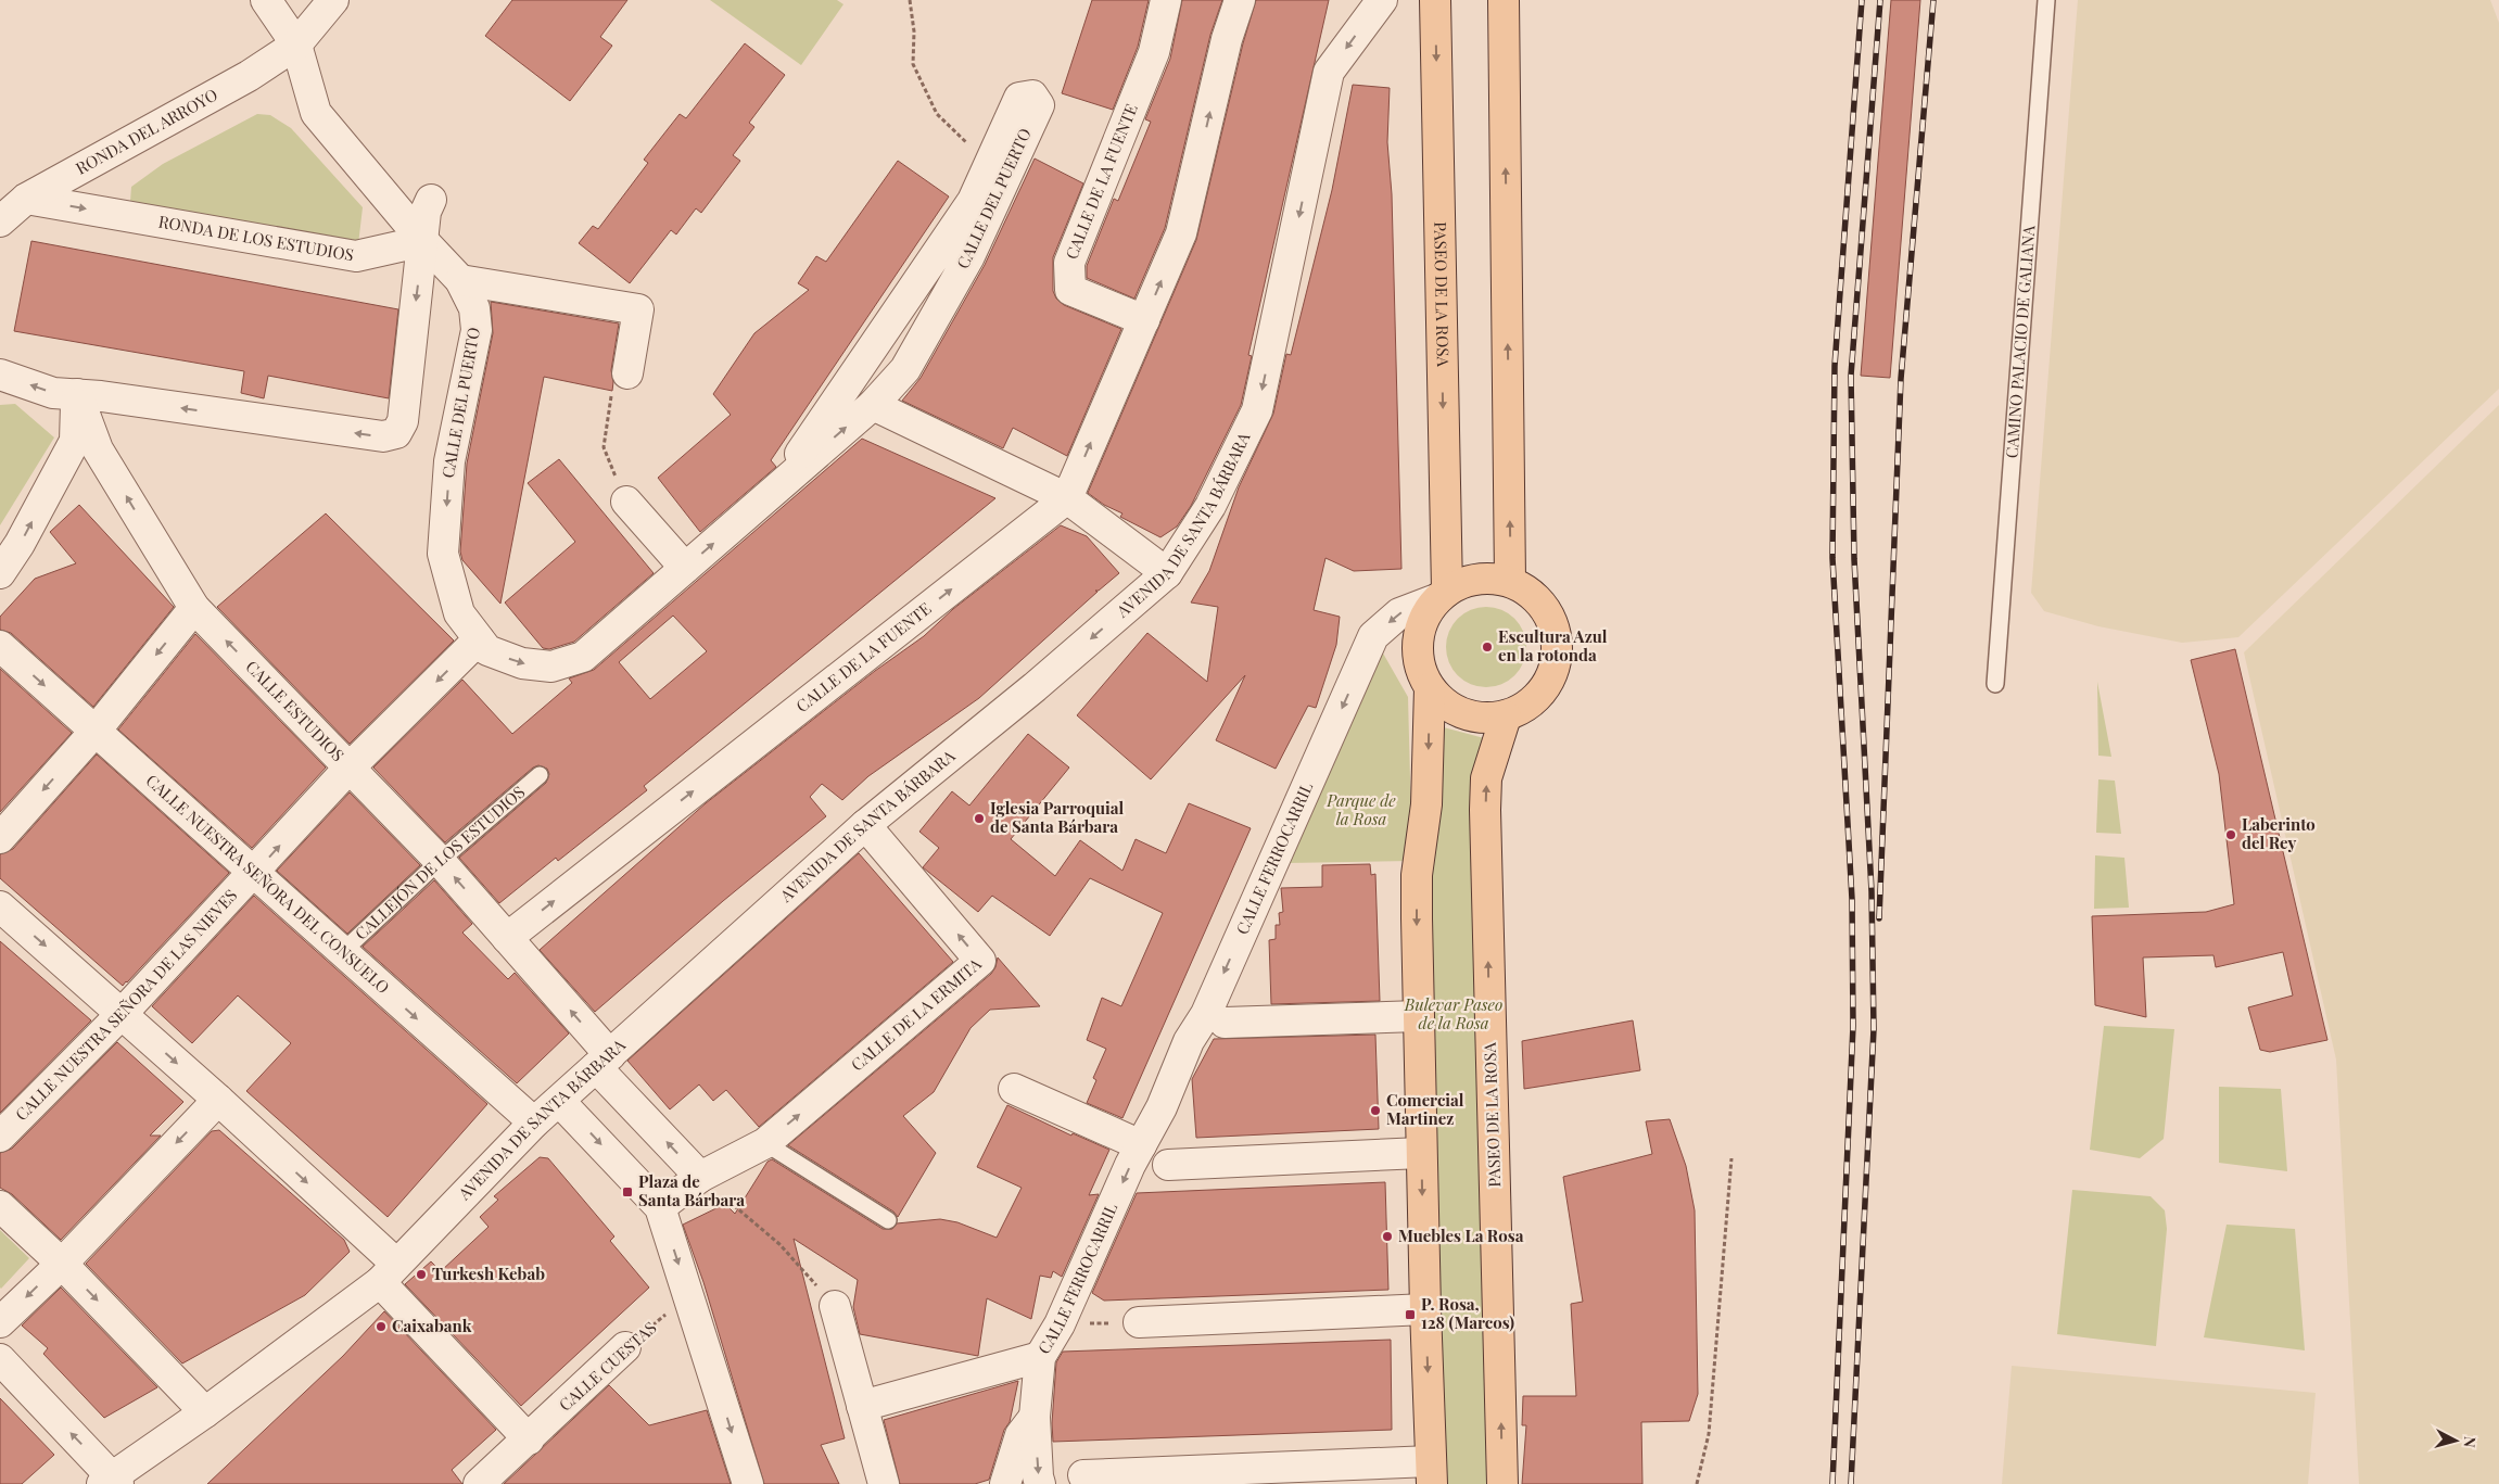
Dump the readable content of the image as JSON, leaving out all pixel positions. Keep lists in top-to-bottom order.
{
  "streets": {
    "main road": ["PASEO DE LA ROSA"],
    "street": [
      "RONDA DEL ARROYO",
      "CALLE DE LA FUENTE",
      "CALLE DEL PUERTO",
      "RONDA DE LOS ESTUDIOS",
      "AVENIDA DE SANTA BÁRBARA",
      "CALLE ESTUDIOS",
      "CALLE FERROCARRIL",
      "CALLE NUESTRA SEÑORA DEL CONSUELO",
      "CALLE NUESTRA SEÑORA DE LAS NIEVES",
      "CALLE DE LA ERMITA",
      "CALLE CUESTAS"
    ],
    "lane": ["CAMINO PALACIO DE GALIANA", "CALLEJÓN DE LOS ESTUDIOS"]
  },
  "crossings": [
    ["RONDA DEL ARROYO", "CALLE DEL PUERTO"],
    ["RONDA DEL ARROYO", "RONDA DE LOS ESTUDIOS"],
    ["CALLE DE LA FUENTE", "CALLE ESTUDIOS"],
    ["CALLE DEL PUERTO", "RONDA DE LOS ESTUDIOS"],
    ["CALLE DEL PUERTO", "CALLE NUESTRA SEÑORA DE LAS NIEVES"],
    ["PASEO DE LA ROSA", "CALLE FERROCARRIL"],
    ["AVENIDA DE SANTA BÁRBARA", "CALLE ESTUDIOS"],
    ["AVENIDA DE SANTA BÁRBARA", "CALLE NUESTRA SEÑORA DEL CONSUELO"],
    ["AVENIDA DE SANTA BÁRBARA", "CALLE DE LA ERMITA"],
    ["CALLE ESTUDIOS", "CALLEJÓN DE LOS ESTUDIOS"],
    ["CALLE ESTUDIOS", "CALLE NUESTRA SEÑORA DE LAS NIEVES"],
    ["CALLEJÓN DE LOS ESTUDIOS", "CALLE NUESTRA SEÑORA DEL CONSUELO"],
    ["CALLE NUESTRA SEÑORA DEL CONSUELO", "CALLE NUESTRA SEÑORA DE LAS NIEVES"]
  ],
  "one_way": [
    "CALLE DE LA FUENTE",
    "RONDA DE LOS ESTUDIOS",
    "AVENIDA DE SANTA BÁRBARA",
    "CALLE ESTUDIOS",
    "CALLE FERROCARRIL"
  ],
  "parks": ["Parque de la Rosa", "Bulevar Paseo de la Rosa"],
  "places": {
    "other": [
      "Escultura Azul en la rotonda",
      "Iglesia Parroquial de Santa Bárbara",
      "Laberinto del Rey",
      "Comercial Martinez",
      "Muebles La Rosa",
      "Turkesh Kebab",
      "Caixabank"
    ],
    "transit": ["Plaza de Santa Bárbara", "P. Rosa, 128 (Marcos)"]
  },
  "north": "right"
}
